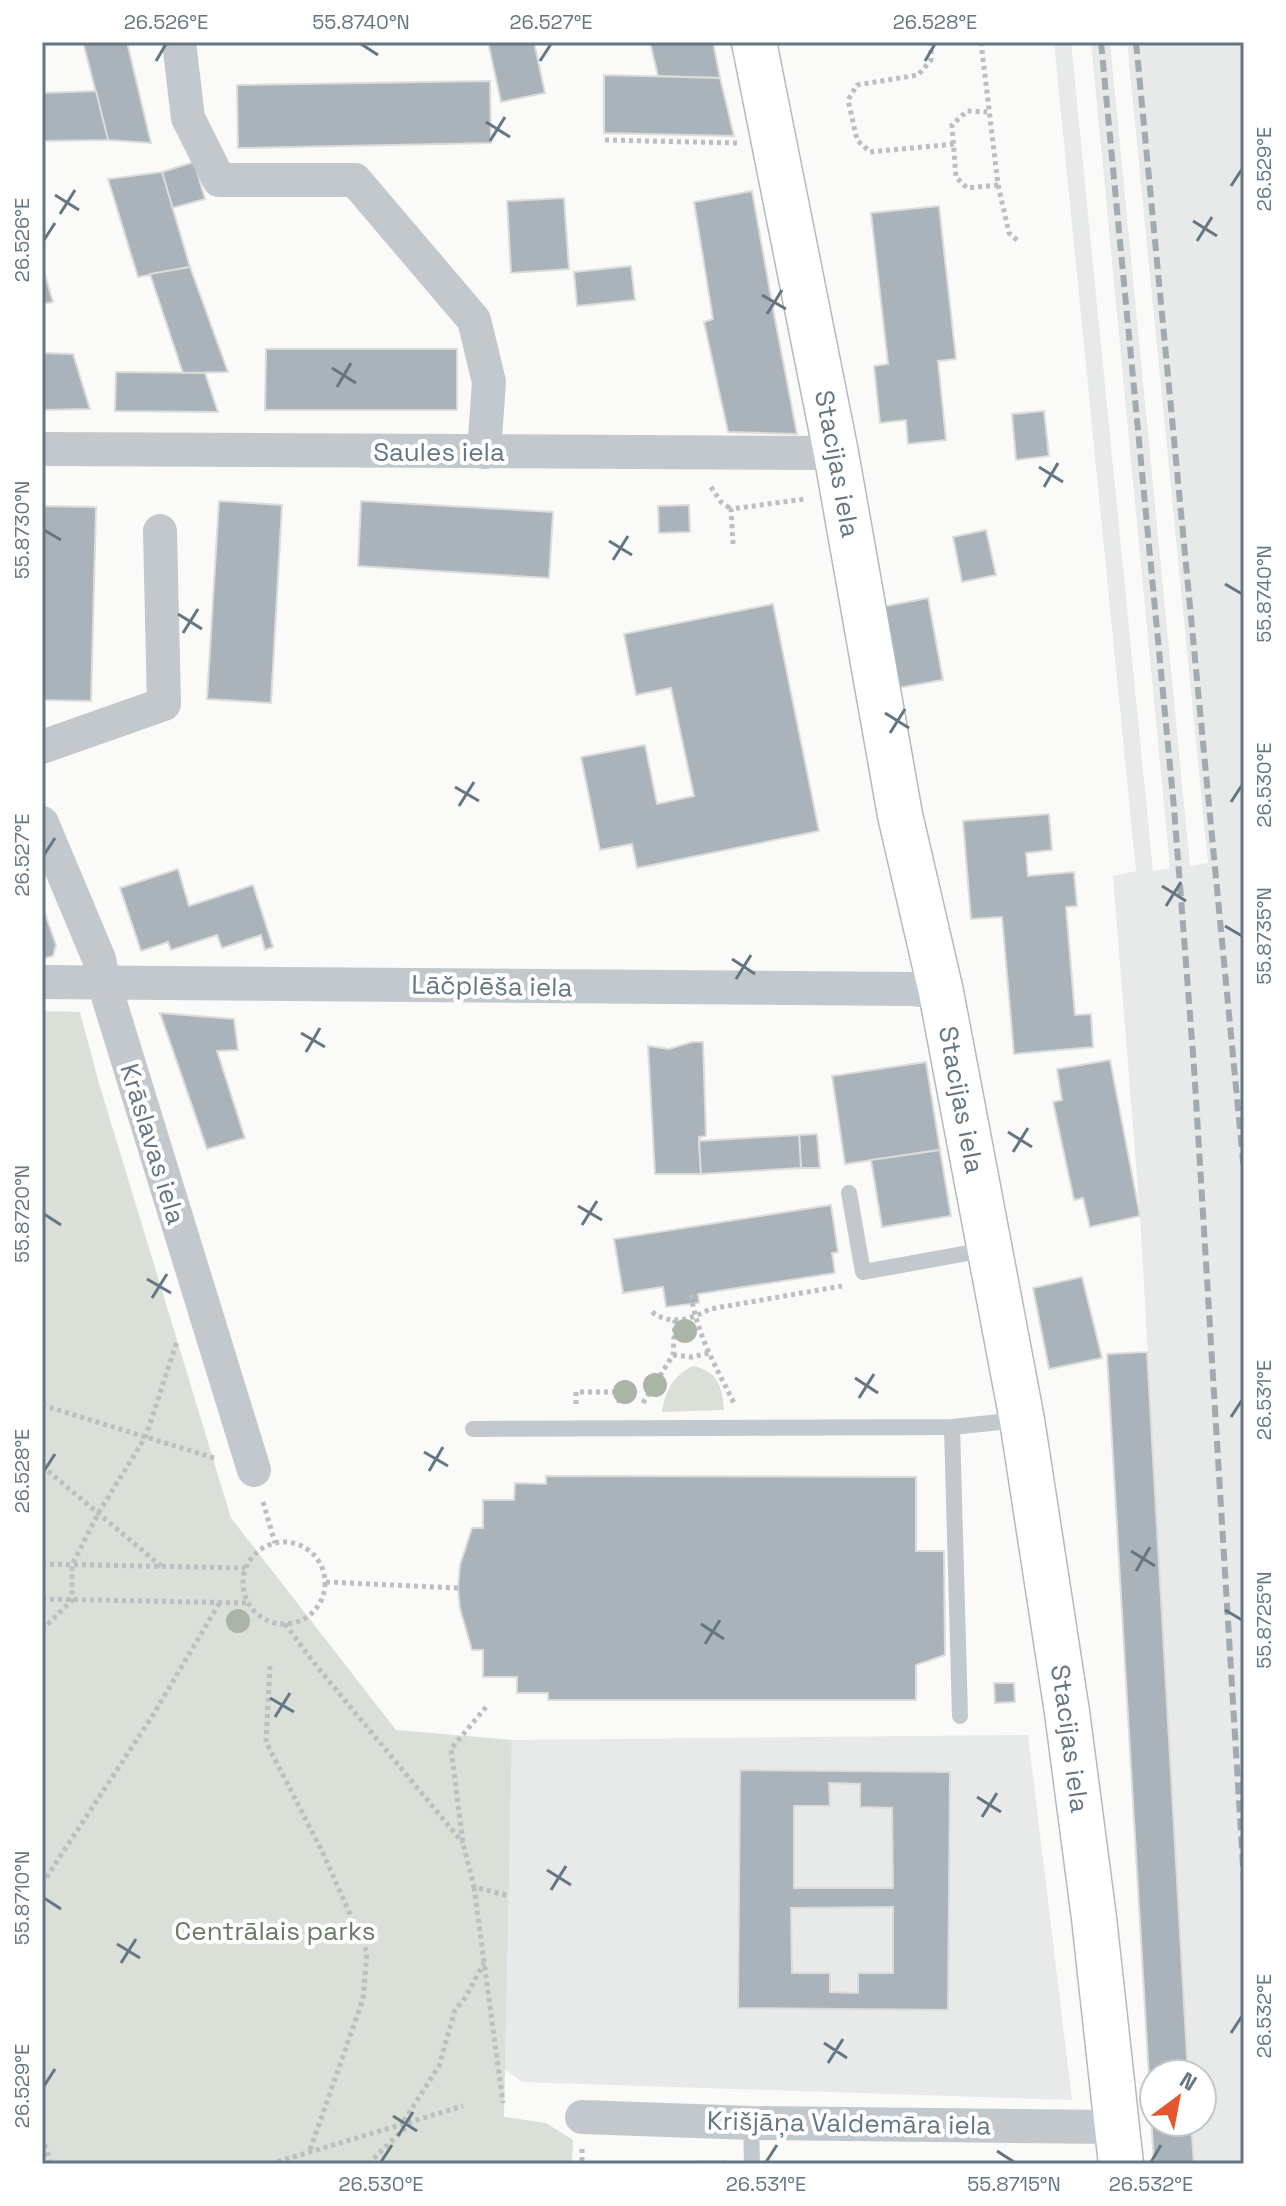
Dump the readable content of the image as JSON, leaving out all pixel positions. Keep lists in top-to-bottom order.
{
  "streets": {
    "street": [
      "Saules iela",
      "Stacijas iela",
      "Lāčplēša iela",
      "Krāslavas iela",
      "Krišjāņa Valdemāra iela"
    ]
  },
  "crossings": [
    ["Saules iela", "Stacijas iela"],
    ["Stacijas iela", "Lāčplēša iela"],
    ["Stacijas iela", "Krišjāņa Valdemāra iela"],
    ["Lāčplēša iela", "Krāslavas iela"]
  ],
  "parks": ["Centrālais parks"],
  "north": "top right",
  "coordinates": [
    "26.526°E",
    "55.8740°N",
    "26.527°E",
    "26.528°E",
    "26.529°E",
    "55.8730°N",
    "26.530°E",
    "55.8735°N",
    "55.8720°N",
    "26.531°E",
    "55.8725°N",
    "55.8710°N",
    "26.532°E",
    "55.8715°N"
  ]
}
